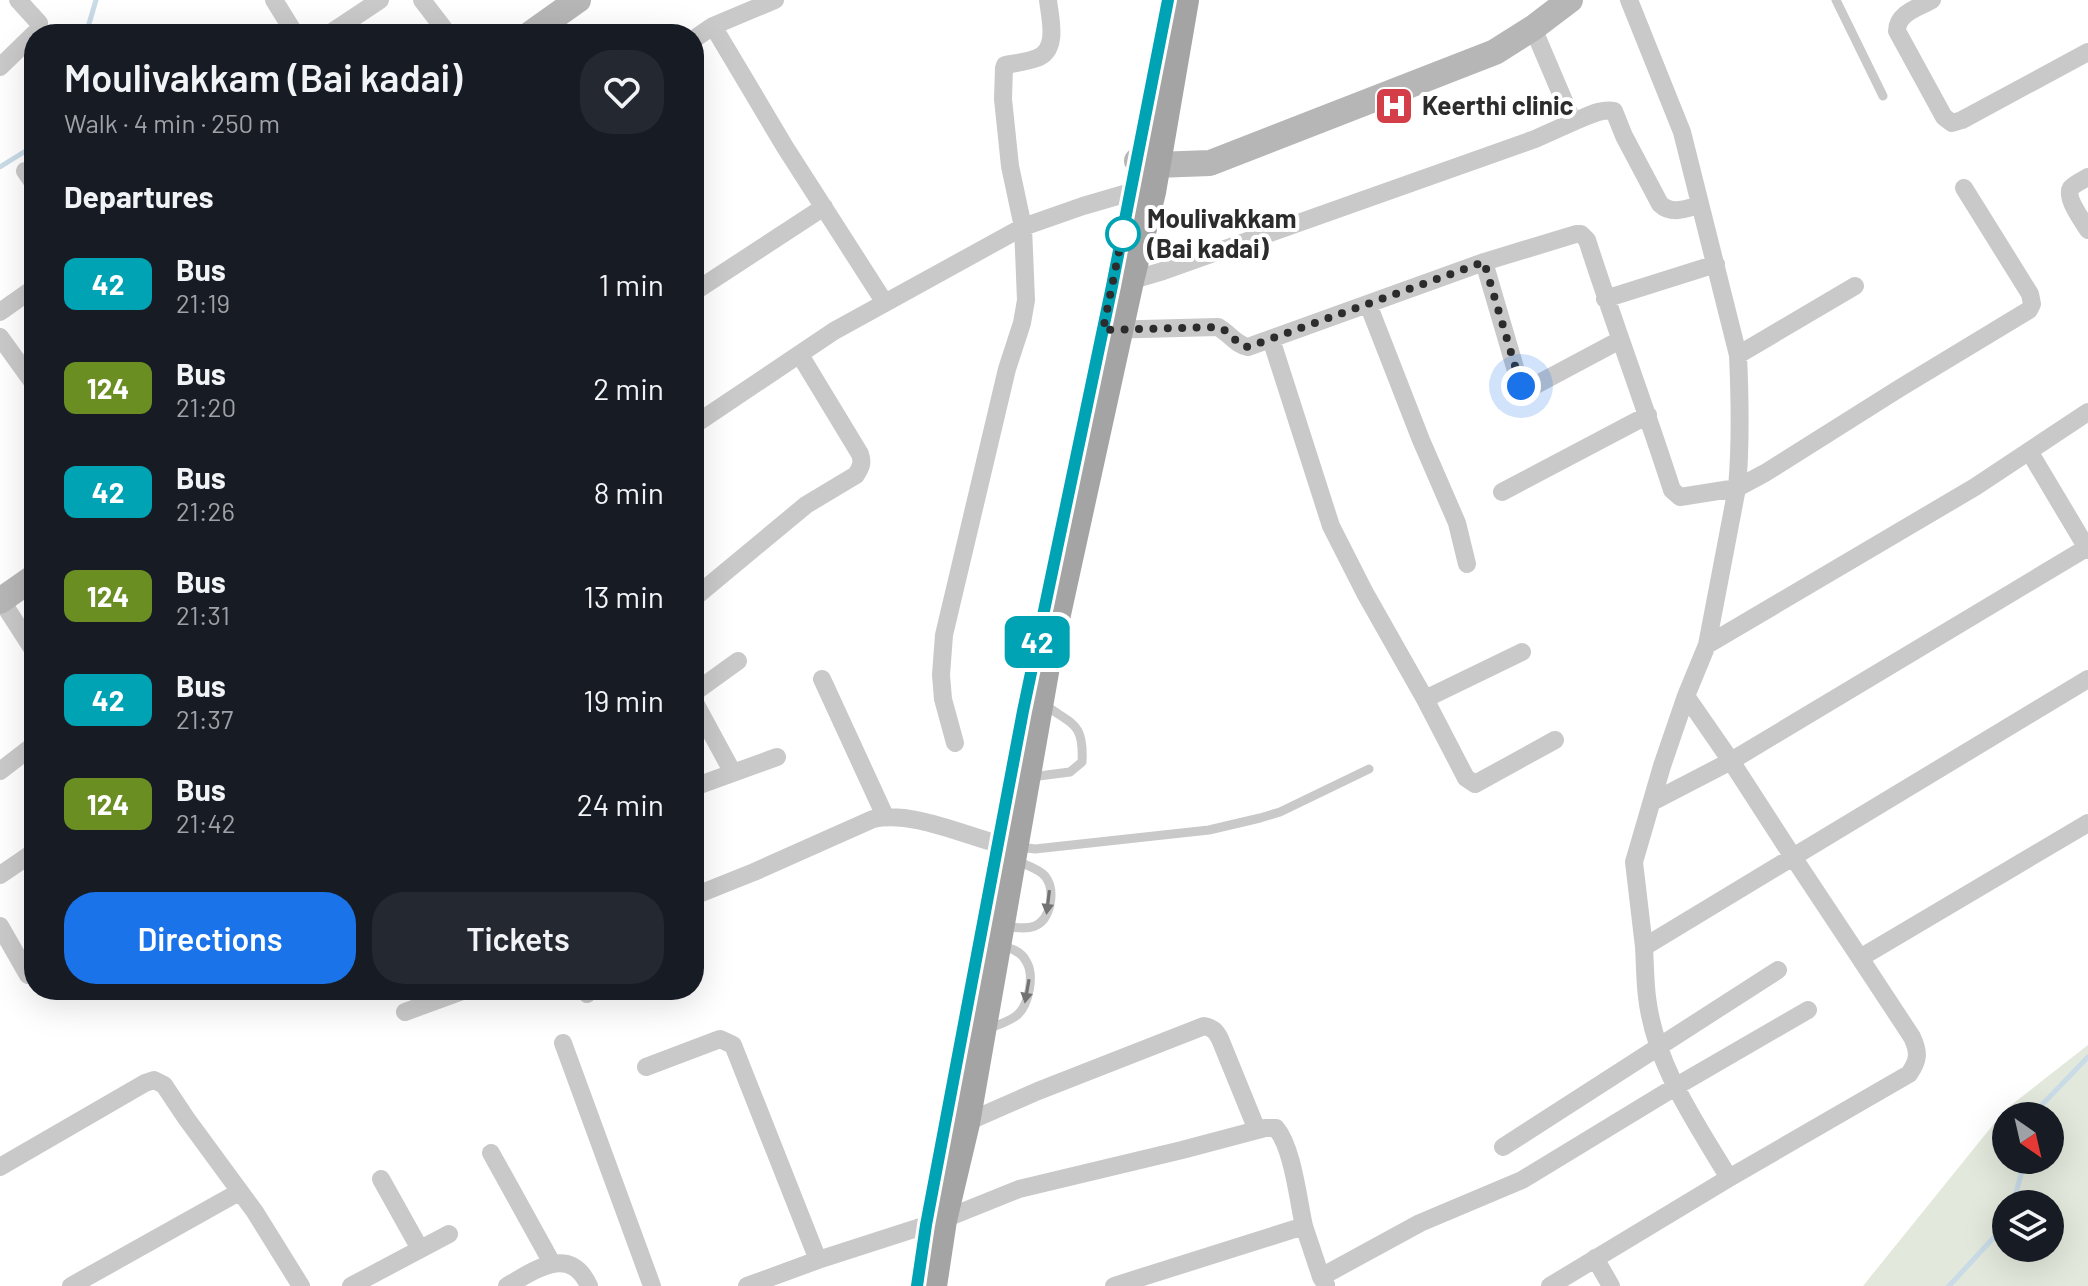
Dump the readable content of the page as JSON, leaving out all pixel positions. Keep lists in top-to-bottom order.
{
  "places": {
    "hospital": ["Keerthi clinic"],
    "other": ["Moulivakkam (Bai kadai)"]
  },
  "lines": ["bus line 42"],
  "north": "bottom right",
  "page": {
    "on_map": "42",
    "heading": [
      ["Moulivakkam (Bai kadai)", "Walk · 4 min · 250 m"],
      "Departures"
    ],
    "list": [
      {
        "mark": "42",
        "name": "Bus",
        "note": "21:19",
        "value": "1 min"
      },
      {
        "mark": "124",
        "name": "Bus",
        "note": "21:20",
        "value": "2 min"
      },
      {
        "mark": "42",
        "name": "Bus",
        "note": "21:26",
        "value": "8 min"
      },
      {
        "mark": "124",
        "name": "Bus",
        "note": "21:31",
        "value": "13 min"
      },
      {
        "mark": "42",
        "name": "Bus",
        "note": "21:37",
        "value": "19 min"
      },
      {
        "mark": "124",
        "name": "Bus",
        "note": "21:42",
        "value": "24 min"
      }
    ],
    "buttons": ["Directions", "Tickets"]
  }
}
